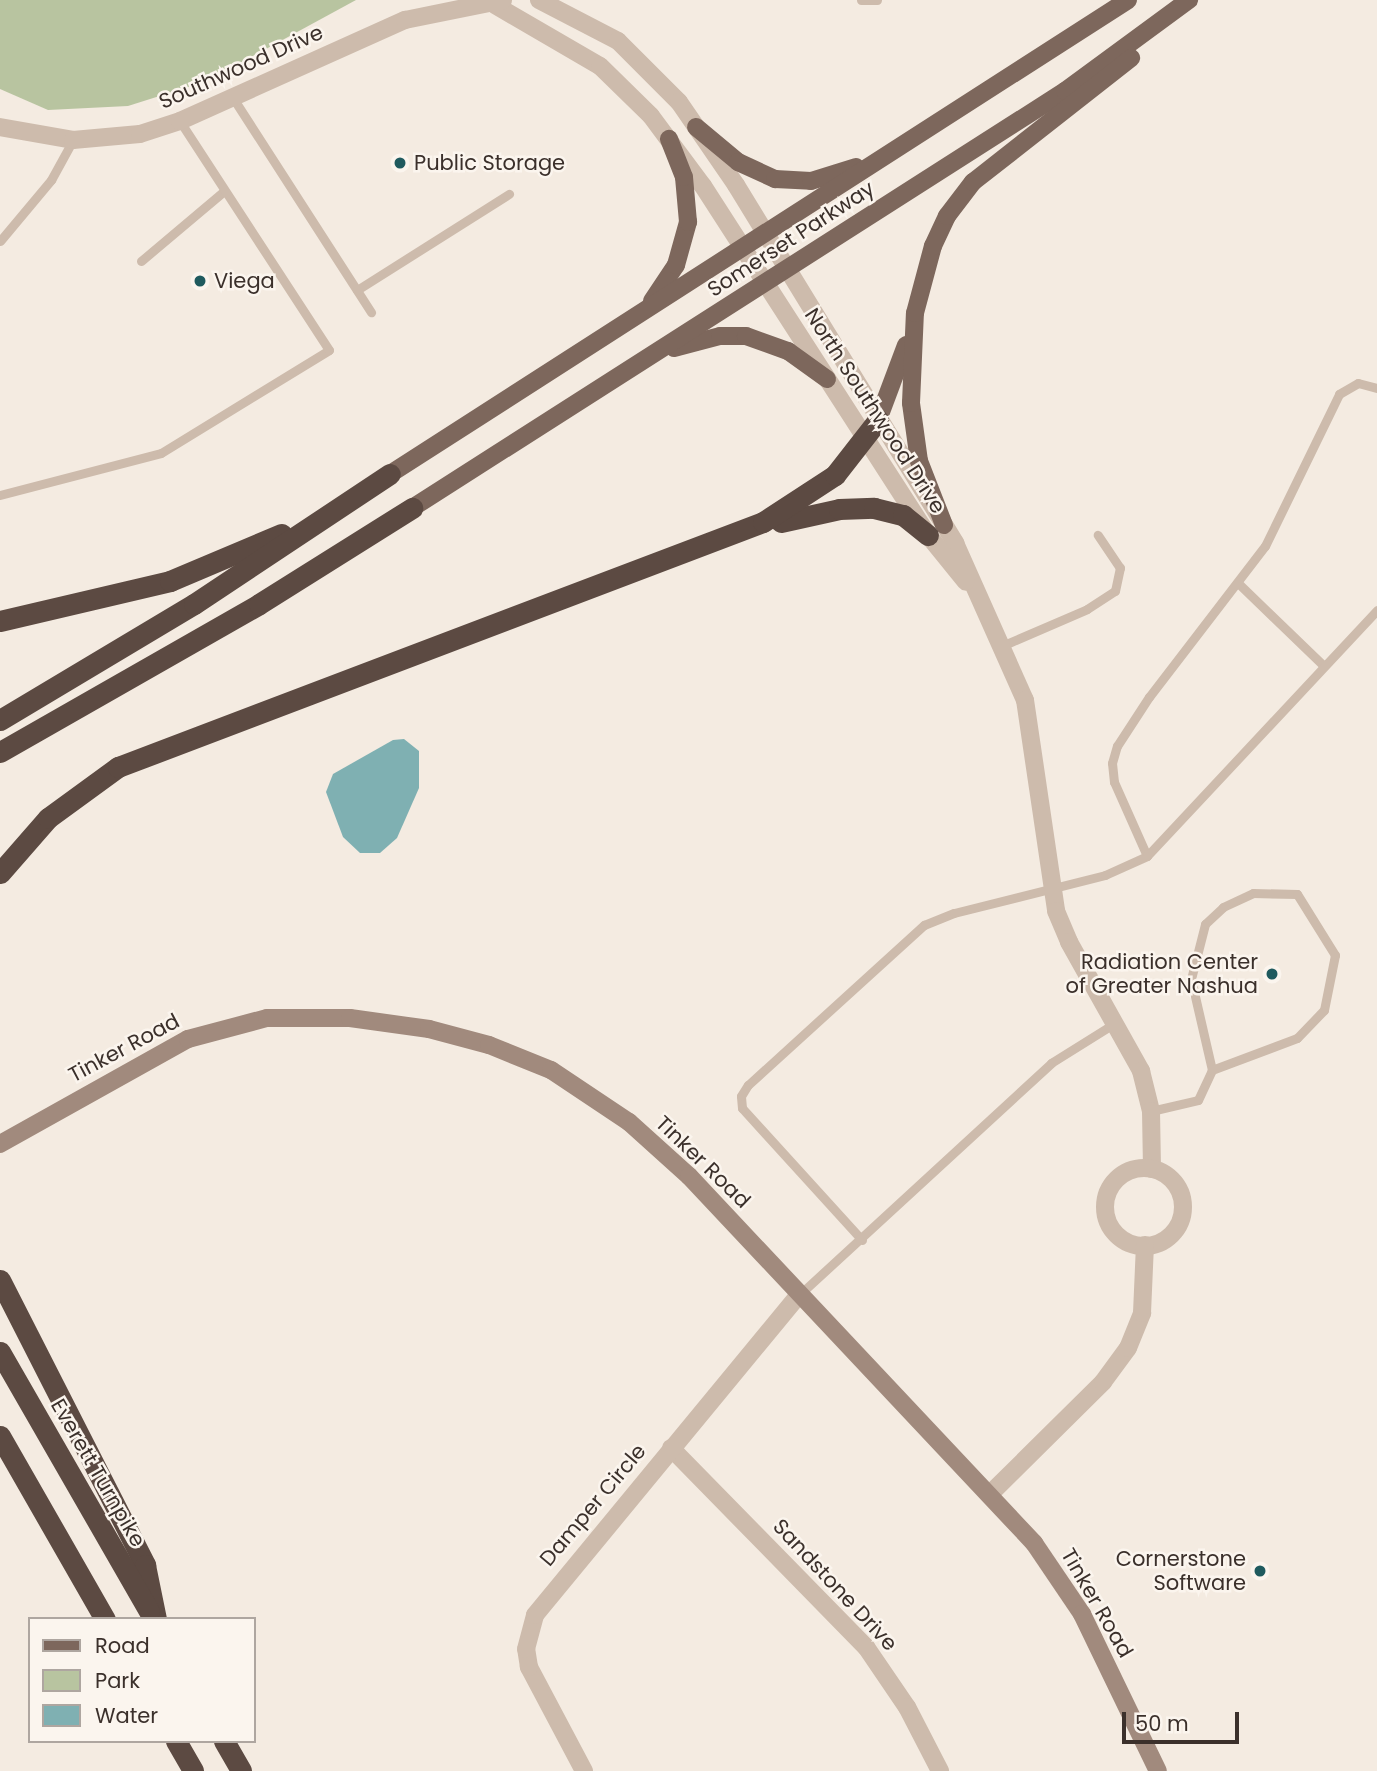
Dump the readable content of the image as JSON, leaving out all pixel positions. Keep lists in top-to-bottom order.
{
  "streets": {
    "highway": ["Everett Turnpike"],
    "main road": ["Somerset Parkway"],
    "street": [
      "Southwood Drive",
      "North Southwood Drive",
      "Tinker Road",
      "Damper Circle",
      "Sandstone Drive"
    ]
  },
  "crossings": [
    ["Southwood Drive", "Somerset Parkway"],
    ["Southwood Drive", "North Southwood Drive"],
    ["Somerset Parkway", "North Southwood Drive"],
    ["Tinker Road", "Damper Circle"],
    ["Damper Circle", "Sandstone Drive"]
  ],
  "places": [
    "Public Storage",
    "Viega",
    "Radiation Center of Greater Nashua",
    "Cornerstone Software"
  ],
  "legend": ["Road", "Park", "Water"],
  "scale_bar": "50 m"
}
